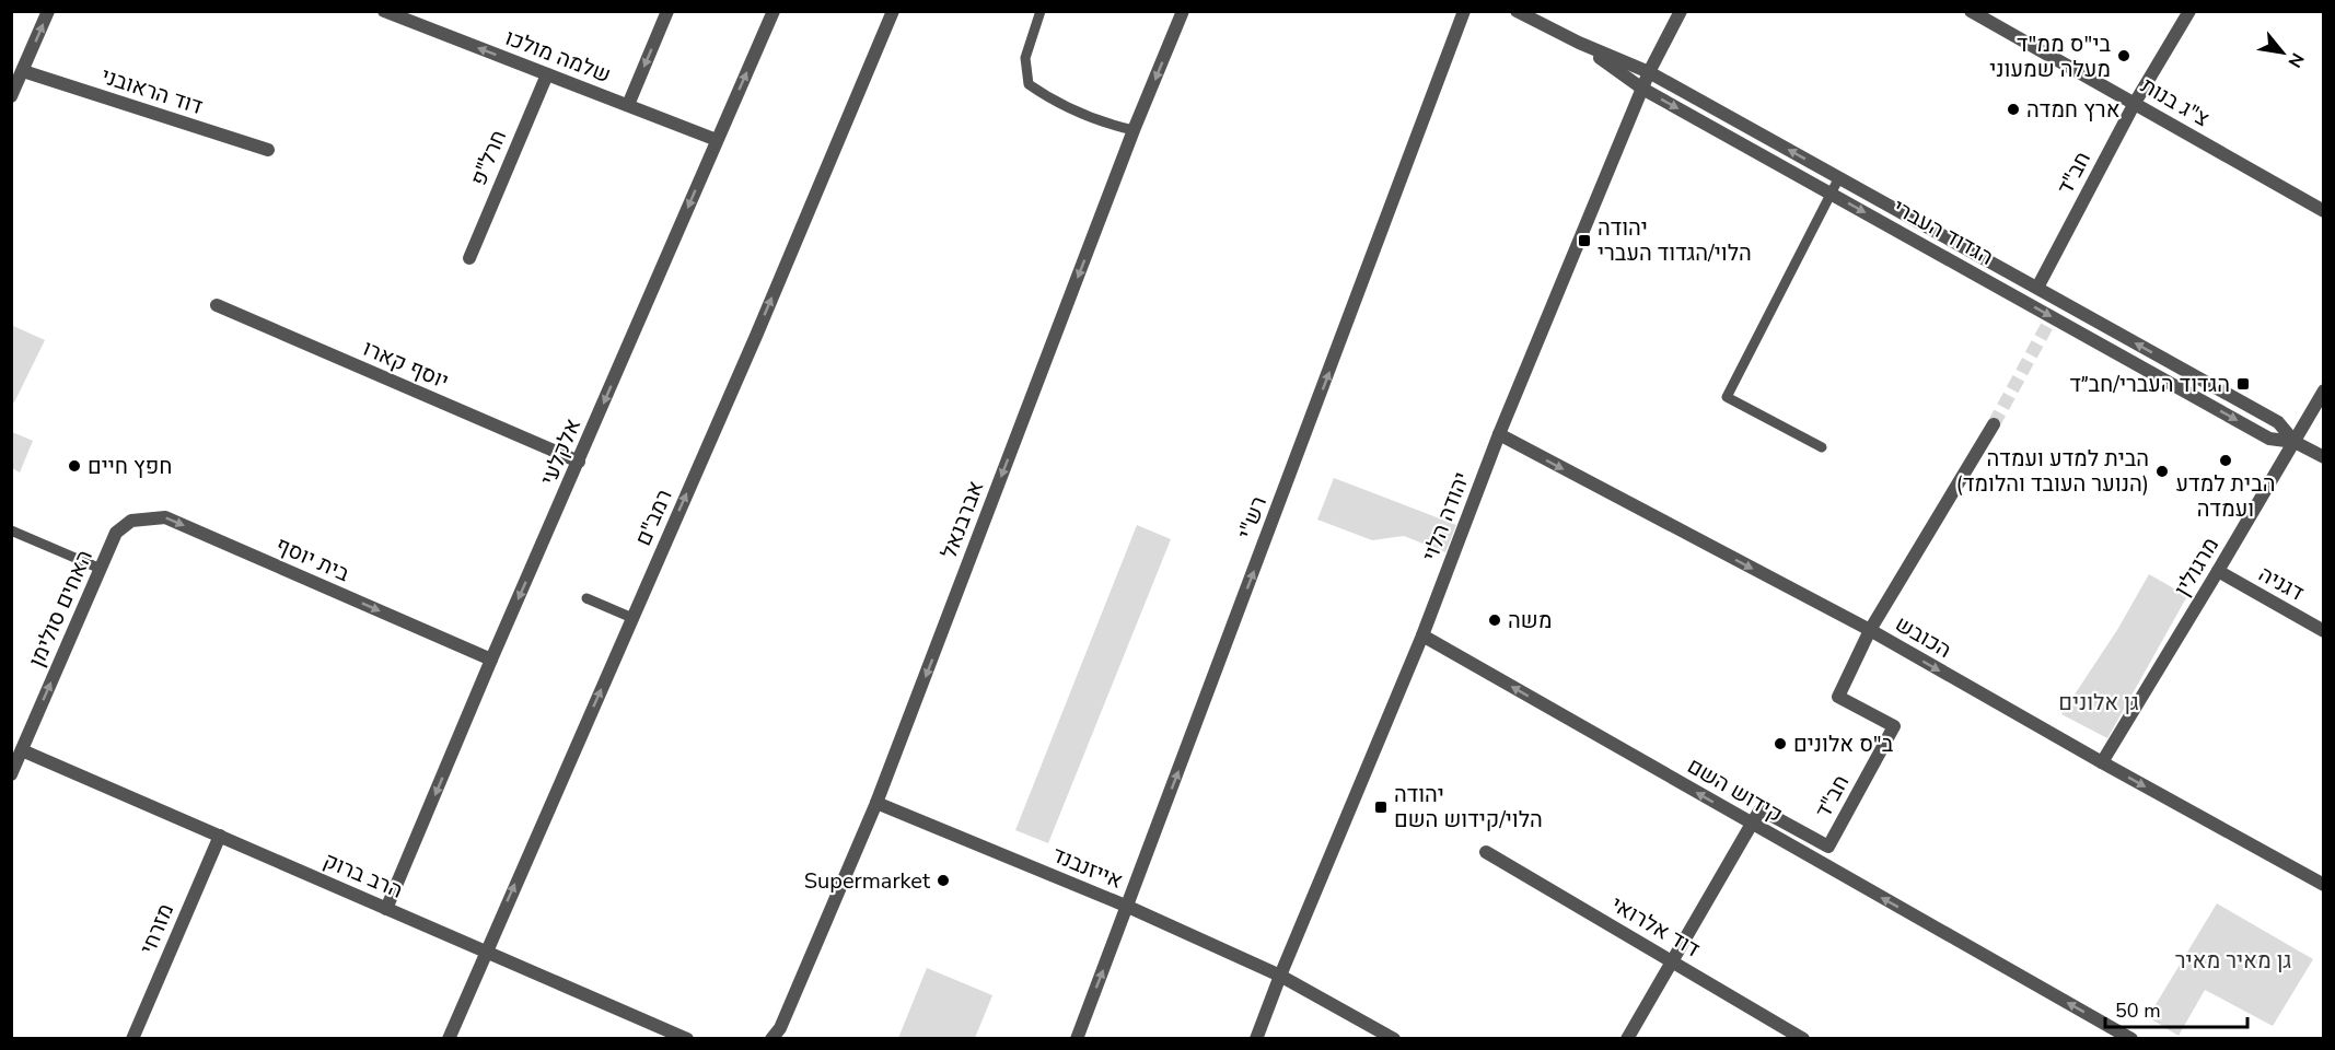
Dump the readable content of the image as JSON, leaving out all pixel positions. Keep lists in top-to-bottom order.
{
  "streets": {
    "street": [
      "שלמה מולכו",
      "דוד הראובני",
      "צ\"ג בנות",
      "חרל\"פ",
      "חב\"ד",
      "הגדוד העברי",
      "יוסף קארו",
      "אלקלעי",
      "יהודה הלוי",
      "רמב\"ם",
      "רש\"י",
      "אברבנאל",
      "בית יוסף",
      "מרגולין",
      "דגניה",
      "האחים סולימן",
      "הכובש",
      "קידוש השם",
      "אייזנבנד",
      "הרב ברוק",
      "דוד אלרואי",
      "מזרחי"
    ]
  },
  "crossings": [
    ["שלמה מולכו", "חרל\"פ"],
    ["שלמה מולכו", "אלקלעי"],
    ["צ\"ג בנות", "חב\"ד"],
    ["חב\"ד", "הגדוד העברי"],
    ["חב\"ד", "הכובש"],
    ["חב\"ד", "קידוש השם"],
    ["הגדוד העברי", "יהודה הלוי"],
    ["הגדוד העברי", "מרגולין"],
    ["יוסף קארו", "אלקלעי"],
    ["אלקלעי", "בית יוסף"],
    ["אלקלעי", "הרב ברוק"],
    ["יהודה הלוי", "הכובש"],
    ["יהודה הלוי", "קידוש השם"],
    ["יהודה הלוי", "אייזנבנד"],
    ["רמב\"ם", "הרב ברוק"],
    ["רש\"י", "אייזנבנד"],
    ["אברבנאל", "אייזנבנד"],
    ["בית יוסף", "האחים סולימן"],
    ["מרגולין", "דגניה"],
    ["מרגולין", "הכובש"],
    ["האחים סולימן", "הרב ברוק"],
    ["הרב ברוק", "מזרחי"]
  ],
  "one_way": [
    "שלמה מולכו",
    "רמב\"ם",
    "רש\"י",
    "אברבנאל",
    "בית יוסף",
    "האחים סולימן",
    "הכובש",
    "קידוש השם"
  ],
  "parks": ["גן אלונים", "גן מאיר מאיר"],
  "places": {
    "other": [
      "בי\"ס ממ\"ד מעלה שמעוני",
      "ארץ חמדה",
      "הבית למדע ועמדה",
      "חפץ חיים",
      "הבית למדע ועמדה (הנוער העובד והלומד)",
      "משה",
      "ב\"ס אלונים",
      "Supermarket"
    ],
    "transit": ["יהודה הלוי/הגדוד העברי", "הגדוד העברי/חב״ד", "יהודה הלוי/קידוש השם"]
  },
  "scale_bar": "50 m",
  "north": "bottom right"
}
